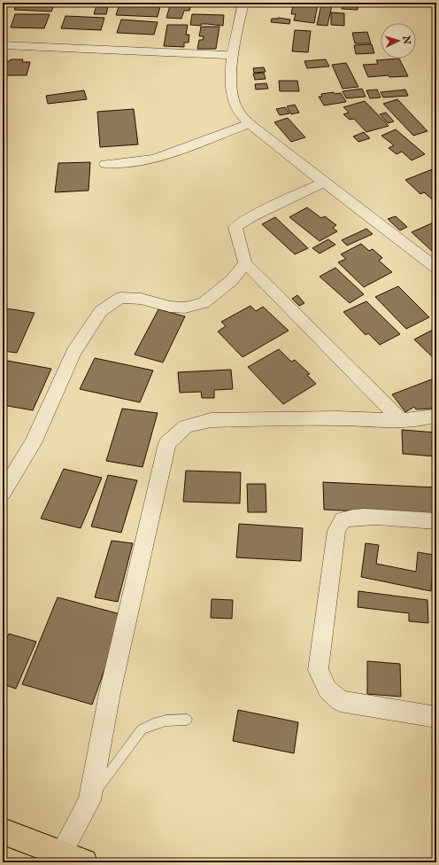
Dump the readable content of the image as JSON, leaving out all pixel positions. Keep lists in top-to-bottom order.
{
  "north": "right"
}
